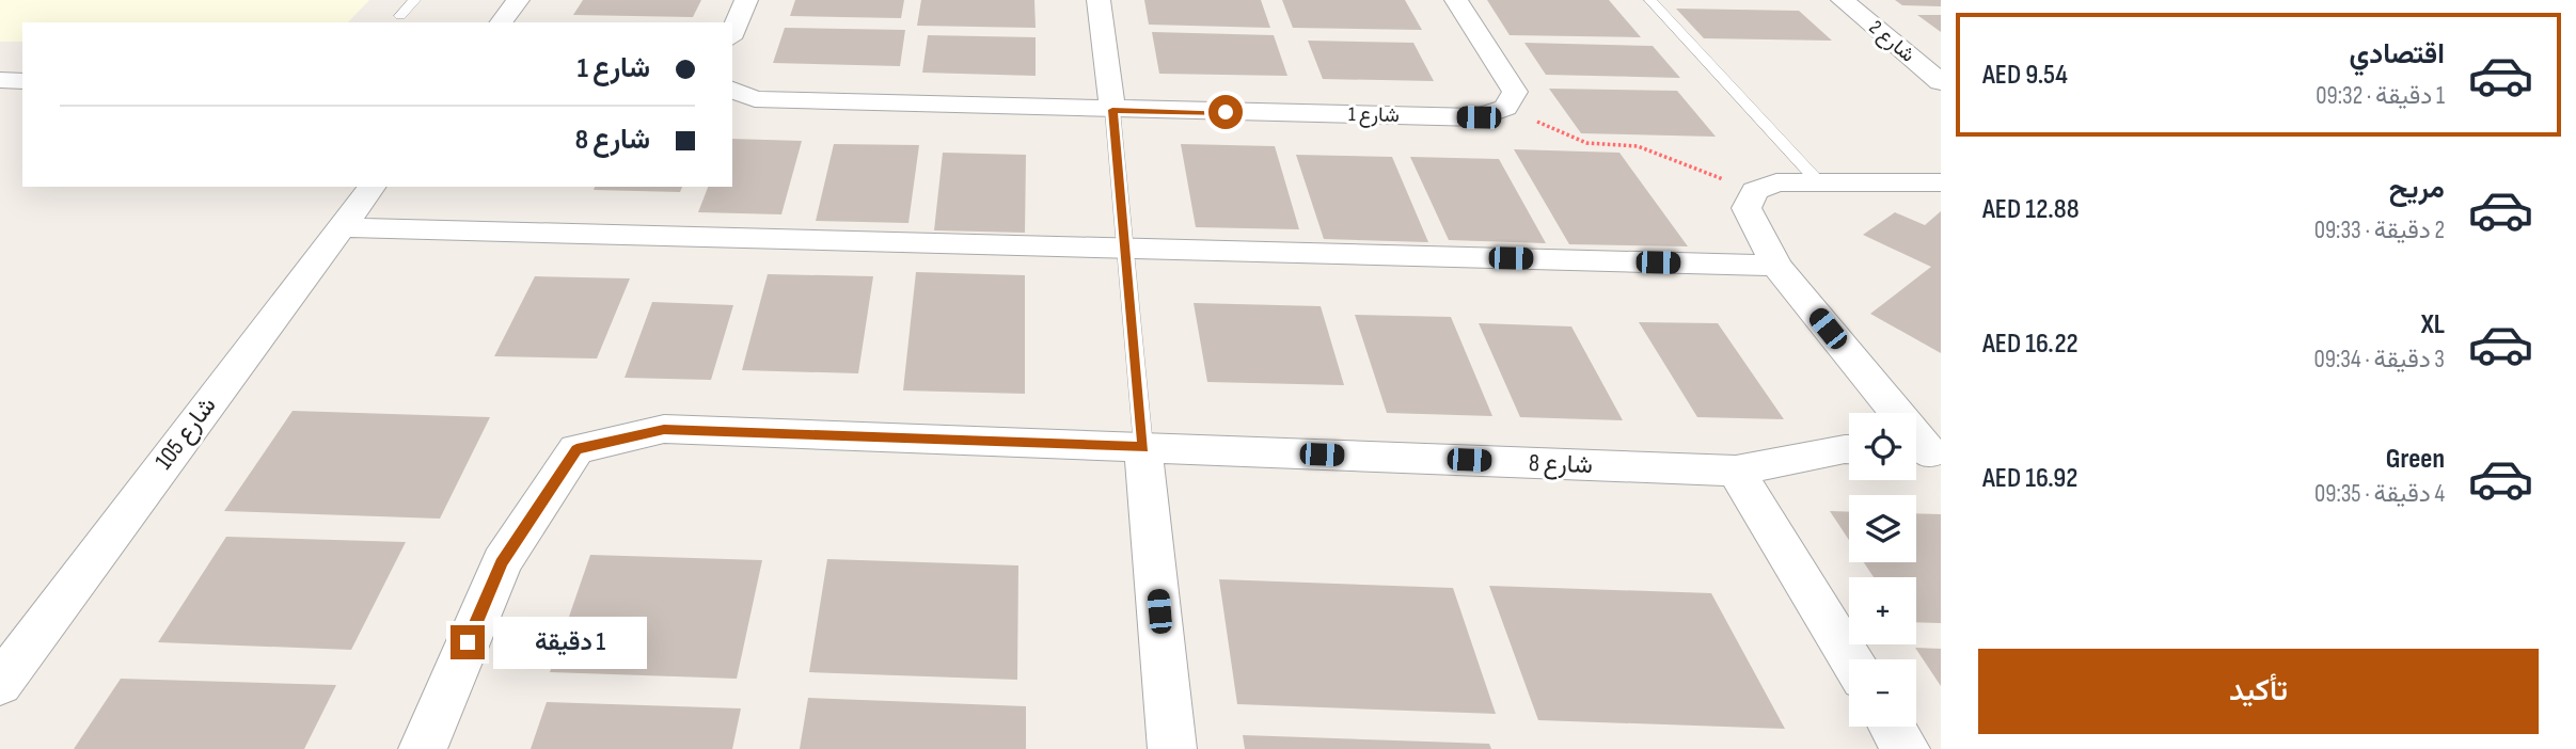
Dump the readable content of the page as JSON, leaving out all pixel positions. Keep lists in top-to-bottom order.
{
  "streets": {
    "street": [
      "شارع 2",
      "شارع 1",
      "شارع 105",
      "شارع 8"
    ]
  },
  "page": {
    "list": [
      {
        "name": "اقتصادي",
        "note": "1 دقيقة · 09:32",
        "value": "AED 9.54"
      },
      {
        "name": "مريح",
        "note": "2 دقيقة · 09:33",
        "value": "AED 12.88"
      },
      {
        "name": "XL",
        "note": "3 دقيقة · 09:34",
        "value": "AED 16.22"
      },
      {
        "name": "Green",
        "note": "4 دقيقة · 09:35",
        "value": "AED 16.92"
      }
    ],
    "banner": ["شارع 1", "شارع 8"],
    "map_buttons": ["+", "−"],
    "bubble": "1 دقيقة",
    "buttons": "تأكيد"
  }
}
